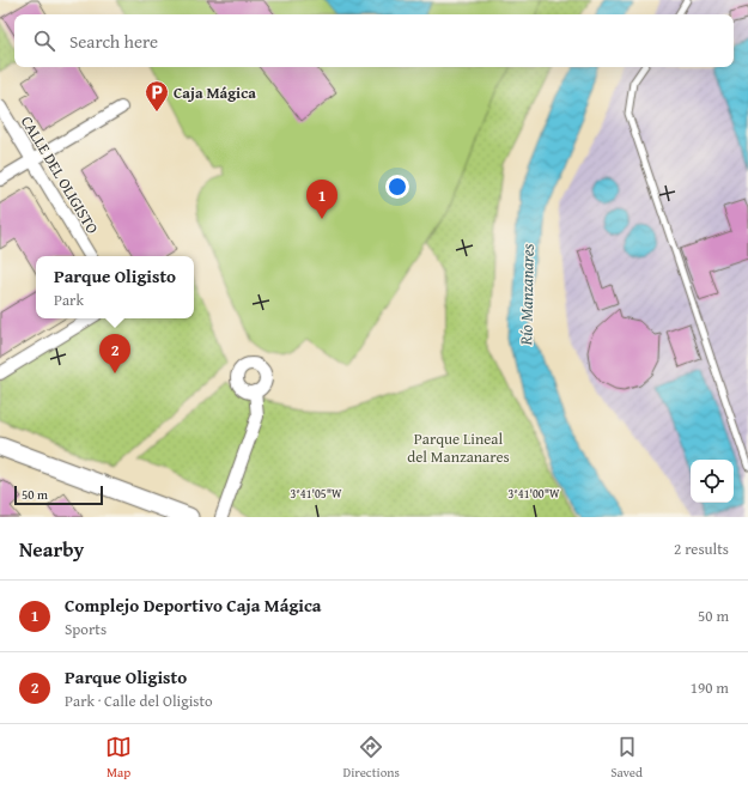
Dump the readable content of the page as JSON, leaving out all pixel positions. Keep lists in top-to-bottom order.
{
  "streets": {
    "street": ["CALLE DEL OLIGISTO"]
  },
  "water": ["Río Manzanares"],
  "parks": ["Parque Lineal del Manzanares"],
  "places": {
    "parking": ["Caja Mágica"]
  },
  "scale_bar": "50 m",
  "page": {
    "search": "Search here",
    "pins": ["1", "2"],
    "popup": ["Parque Oligisto", "Park"],
    "scale": "50 m",
    "heading": ["Nearby", "2 results"],
    "list": [
      {
        "mark": "1",
        "name": "Complejo Deportivo Caja Mágica",
        "note": "Sports",
        "value": "50 m"
      },
      {
        "mark": "2",
        "name": "Parque Oligisto",
        "note": "Park · Calle del Oligisto",
        "value": "190 m"
      }
    ],
    "nav": ["Map", "Directions", "Saved"]
  },
  "coordinates": ["3°41'05\"W", "3°41'00\"W"]
}
